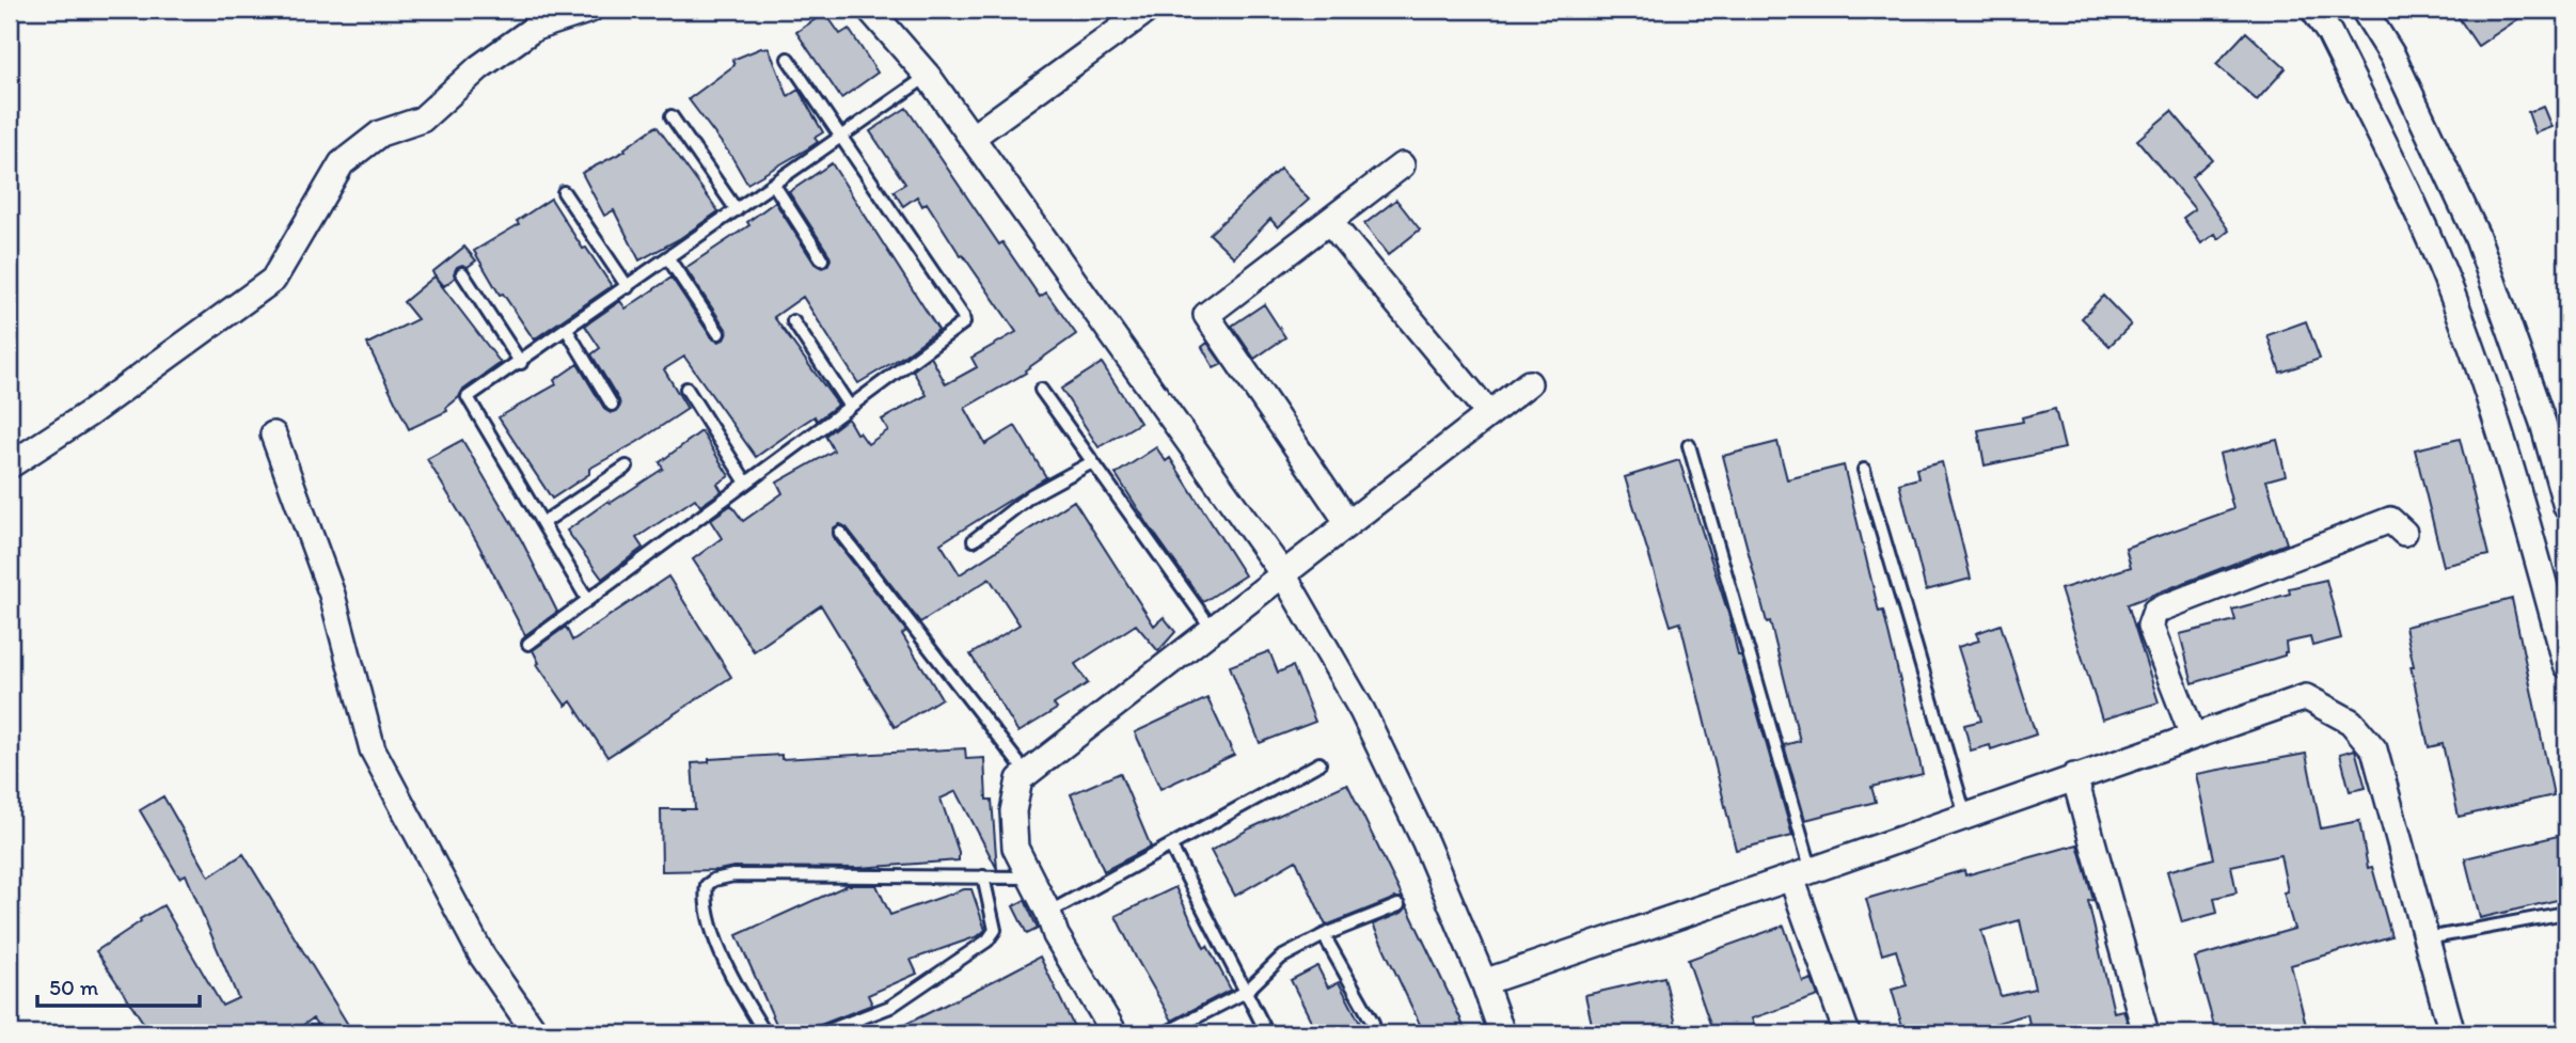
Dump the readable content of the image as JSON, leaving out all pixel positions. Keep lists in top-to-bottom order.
{
  "scale_bar": "50 m"
}
